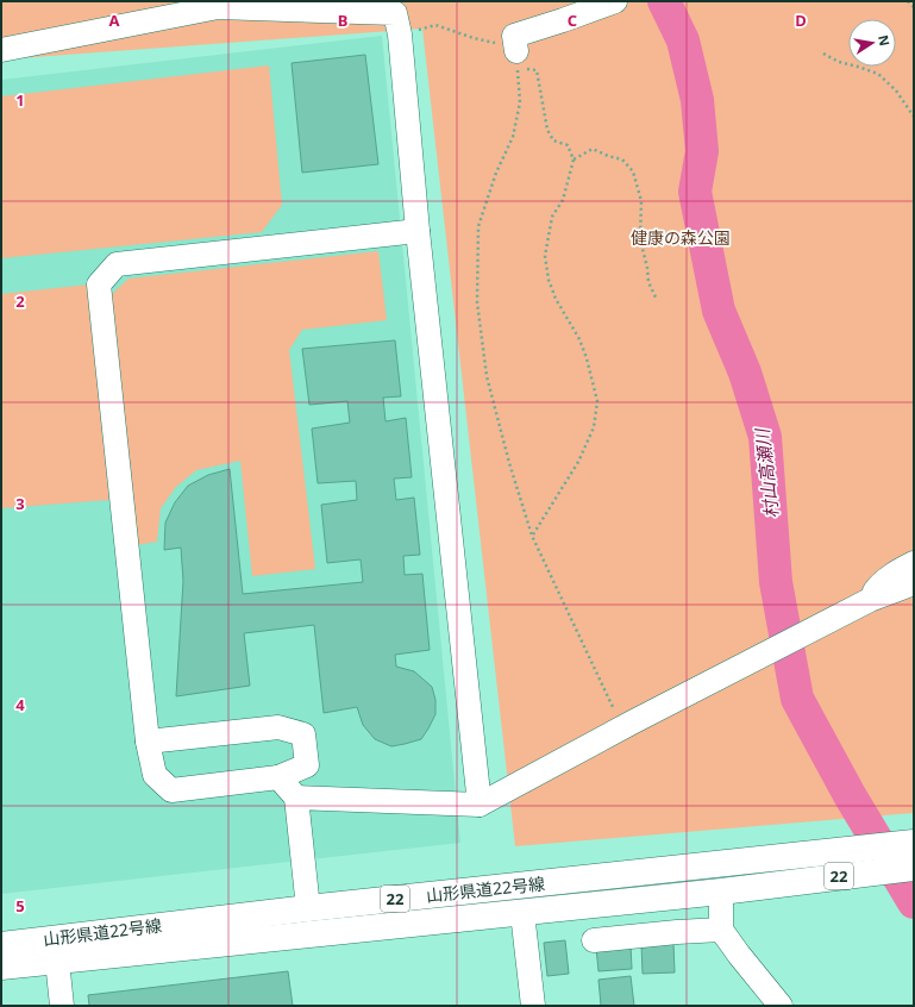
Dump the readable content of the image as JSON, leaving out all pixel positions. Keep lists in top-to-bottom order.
{
  "streets": {
    "main road": ["22", "山形県道22号線"]
  },
  "water": ["村山高瀬川"],
  "parks": ["健康の森公園"],
  "north": "right",
  "grid": {
    "columns": [
      "A",
      "B",
      "C",
      "D"
    ],
    "rows": [
      "1",
      "2",
      "3",
      "4",
      "5"
    ]
  }
}
